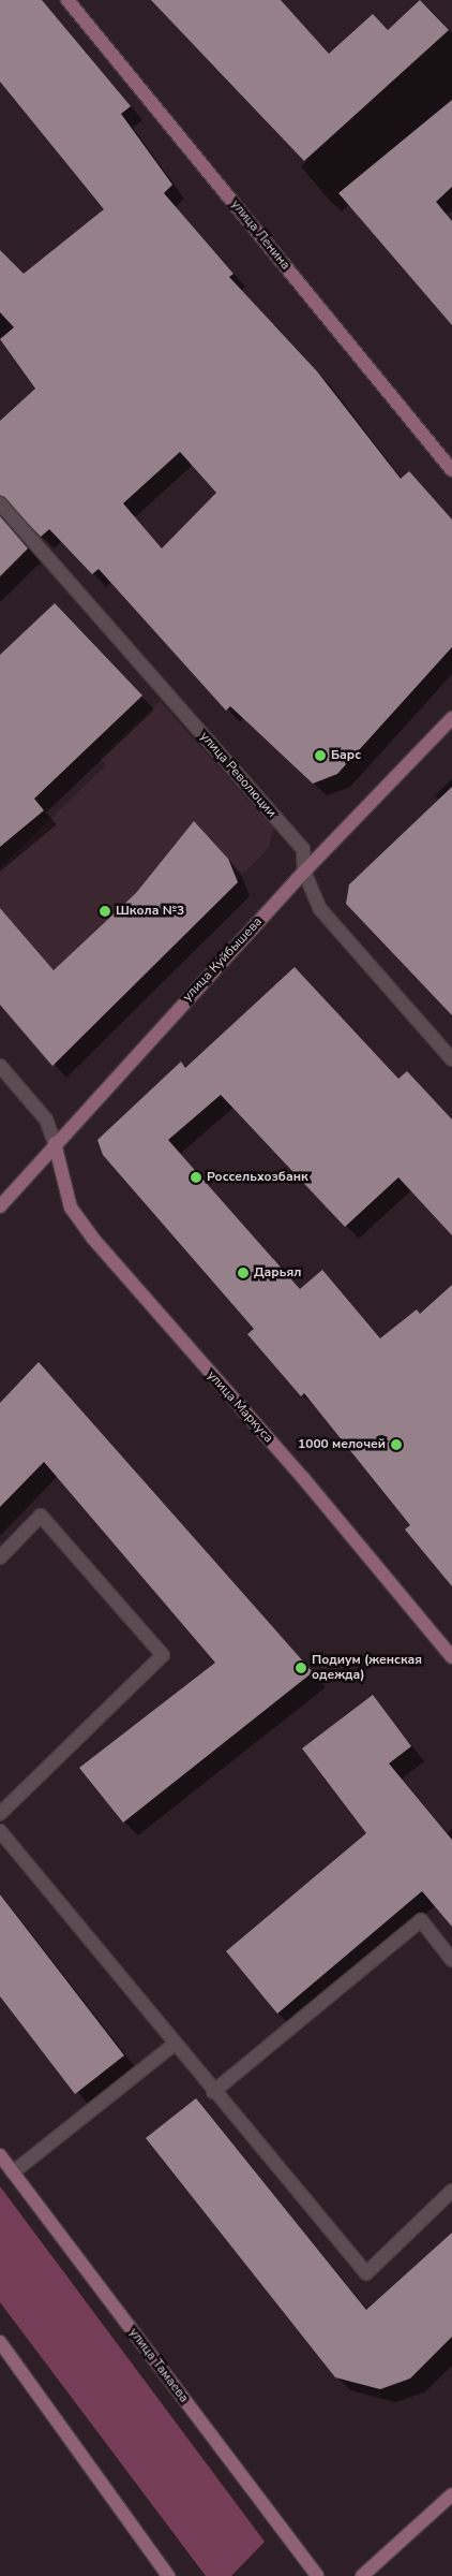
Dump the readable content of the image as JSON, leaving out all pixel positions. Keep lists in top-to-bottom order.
{
  "streets": {
    "main road": [
      "улица Ленина",
      "улица Куйбышева",
      "улица Маркуса",
      "улица Тамаева"
    ],
    "street": ["улица Революции"]
  },
  "crossings": [
    ["улица Революции", "улица Куйбышева"],
    ["улица Куйбышева", "улица Маркуса"]
  ],
  "places": [
    "Барс",
    "Школа №3",
    "Россельхозбанк",
    "Дарьял",
    "1000 мелочей",
    "Подиум (женская одежда)"
  ]
}
